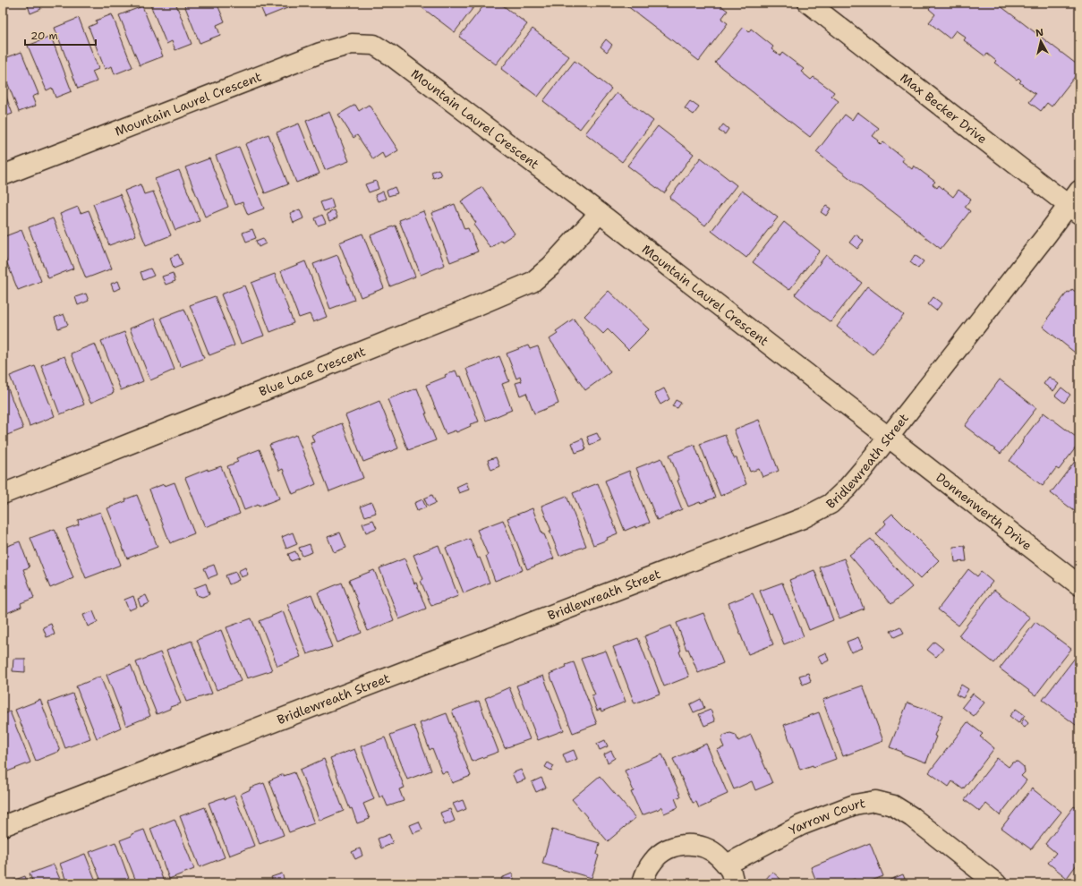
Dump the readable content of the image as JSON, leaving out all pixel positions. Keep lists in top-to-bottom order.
{
  "streets": {
    "street": [
      "Mountain Laurel Crescent",
      "Max Becker Drive",
      "Blue Lace Crescent",
      "Bridlewreath Street",
      "Donnenwerth Drive",
      "Yarrow Court"
    ]
  },
  "crossings": [
    ["Mountain Laurel Crescent", "Blue Lace Crescent"],
    ["Mountain Laurel Crescent", "Bridlewreath Street"],
    ["Mountain Laurel Crescent", "Donnenwerth Drive"],
    ["Max Becker Drive", "Bridlewreath Street"],
    ["Bridlewreath Street", "Donnenwerth Drive"]
  ],
  "scale_bar": "20 m",
  "north": "top"
}
